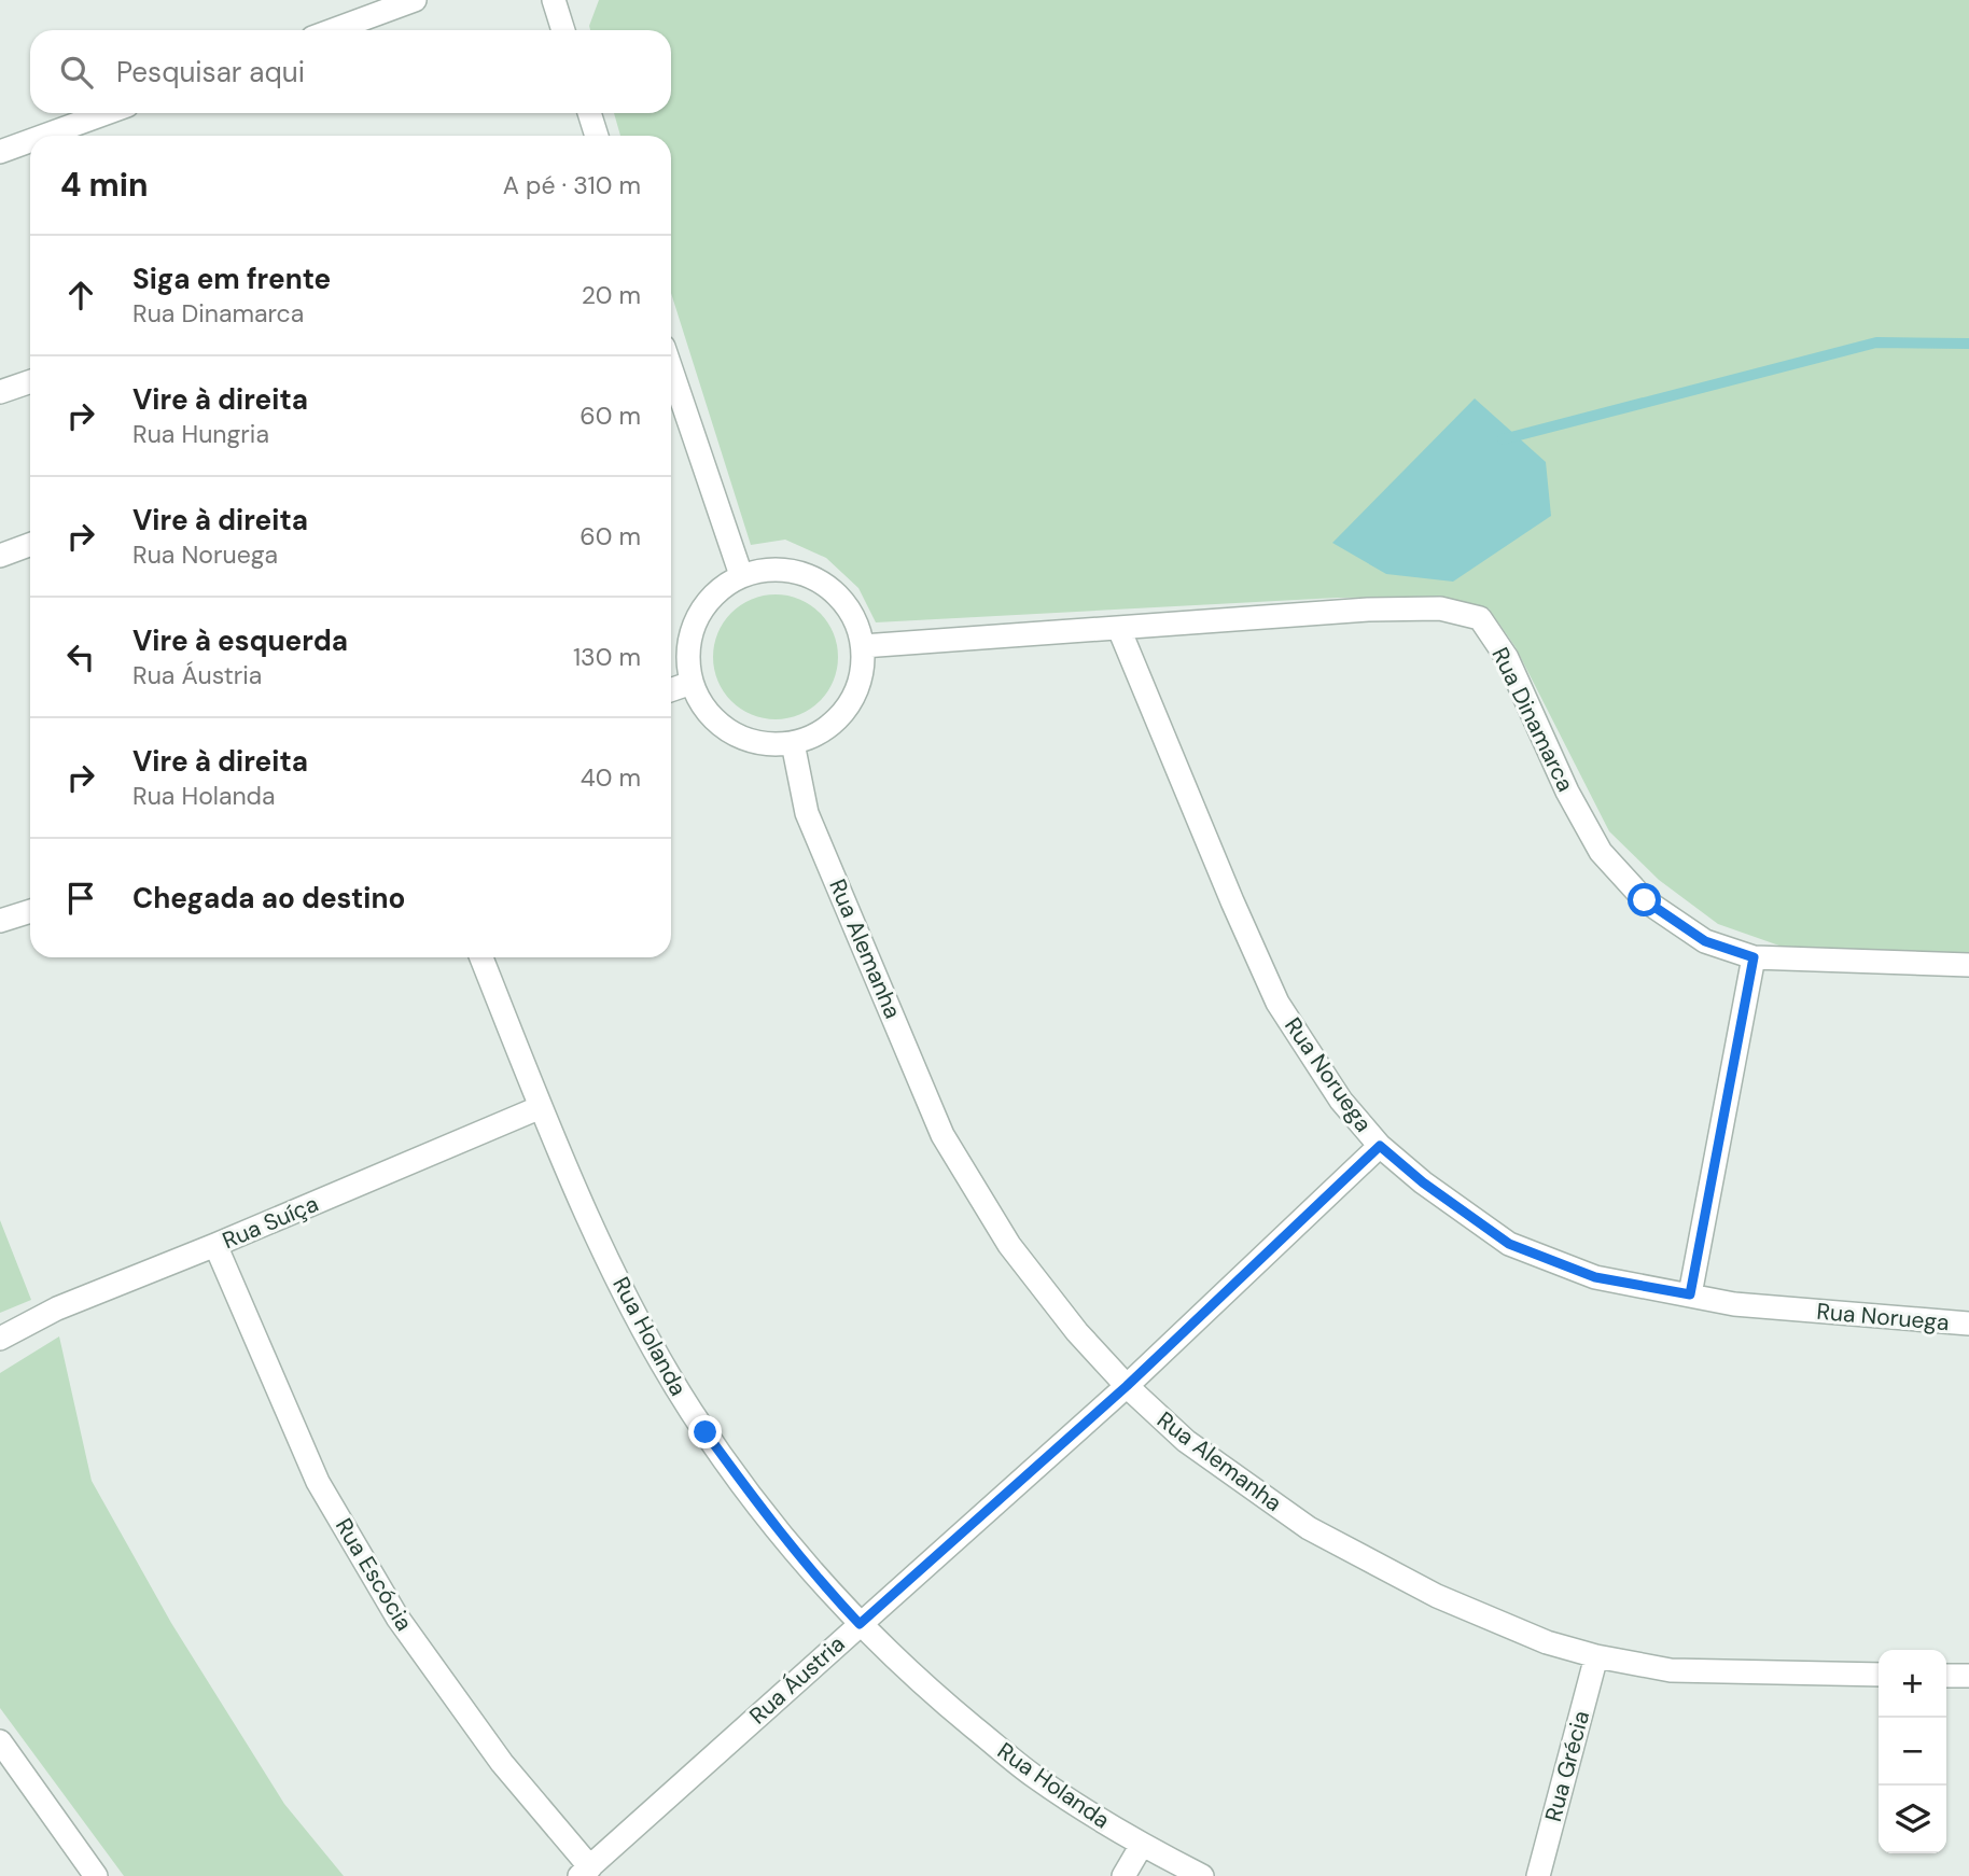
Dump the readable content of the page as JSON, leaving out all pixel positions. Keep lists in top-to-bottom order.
{
  "streets": {
    "street": [
      "Rua Dinamarca",
      "Rua Alemanha",
      "Rua Noruega",
      "Rua Suíça",
      "Rua Holanda",
      "Rua Escócia",
      "Rua Áustria",
      "Rua Grécia"
    ]
  },
  "crossings": [
    ["Rua Dinamarca", "Rua Alemanha"],
    ["Rua Dinamarca", "Rua Noruega"],
    ["Rua Alemanha", "Rua Áustria"],
    ["Rua Alemanha", "Rua Grécia"],
    ["Rua Noruega", "Rua Áustria"],
    ["Rua Suíça", "Rua Holanda"],
    ["Rua Suíça", "Rua Escócia"],
    ["Rua Holanda", "Rua Áustria"],
    ["Rua Escócia", "Rua Áustria"]
  ],
  "page": {
    "search": "Pesquisar aqui",
    "heading": ["4 min", "A pé · 310 m"],
    "list": [
      ["Siga em frente", "Rua Dinamarca", "20 m"],
      ["Vire à direita", "Rua Hungria", "60 m"],
      ["Vire à direita", "Rua Noruega", "60 m"],
      ["Vire à esquerda", "Rua Áustria", "130 m"],
      ["Vire à direita", "Rua Holanda", "40 m"],
      "Chegada ao destino"
    ],
    "map_buttons": ["+", "−"]
  }
}
